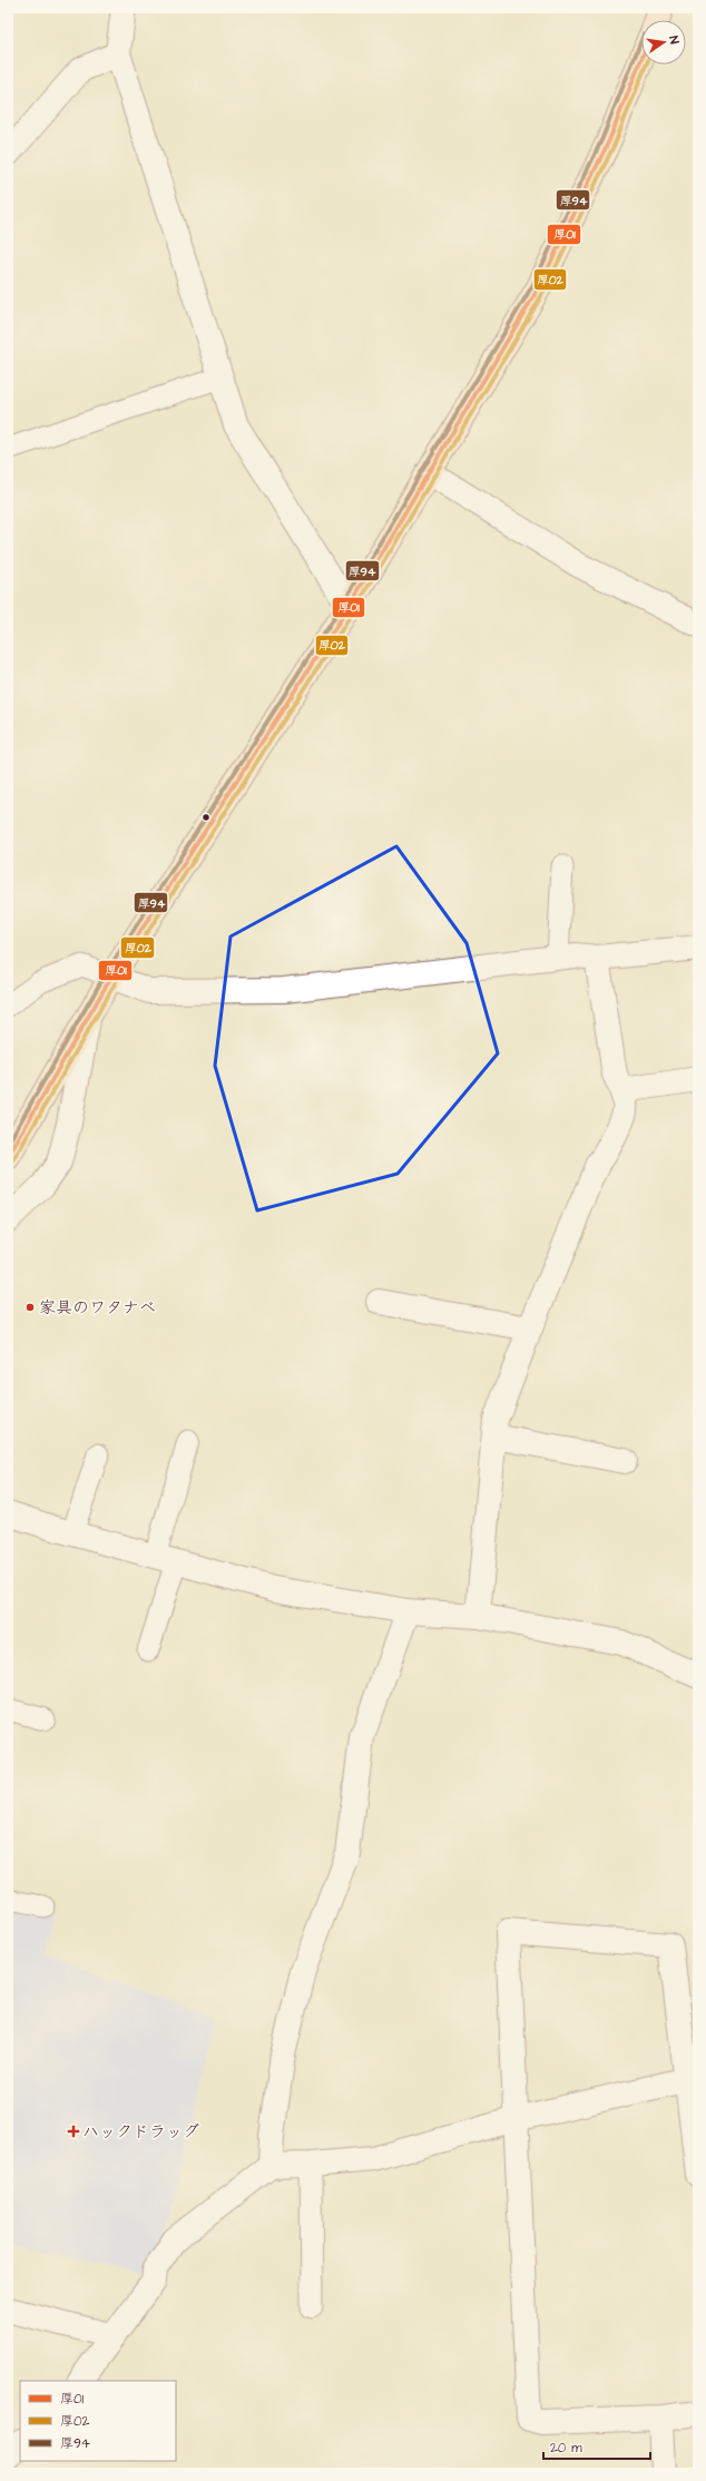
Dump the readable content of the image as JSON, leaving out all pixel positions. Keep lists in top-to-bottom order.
{
  "places": {
    "other": ["家具のワタナベ"],
    "health": ["ハックドラッグ"]
  },
  "lines": ["transit line 厚94", "transit line 厚01", "transit line 厚02"],
  "legend": ["厚01", "厚02", "厚94"],
  "scale_bar": "20 m",
  "north": "right"
}
